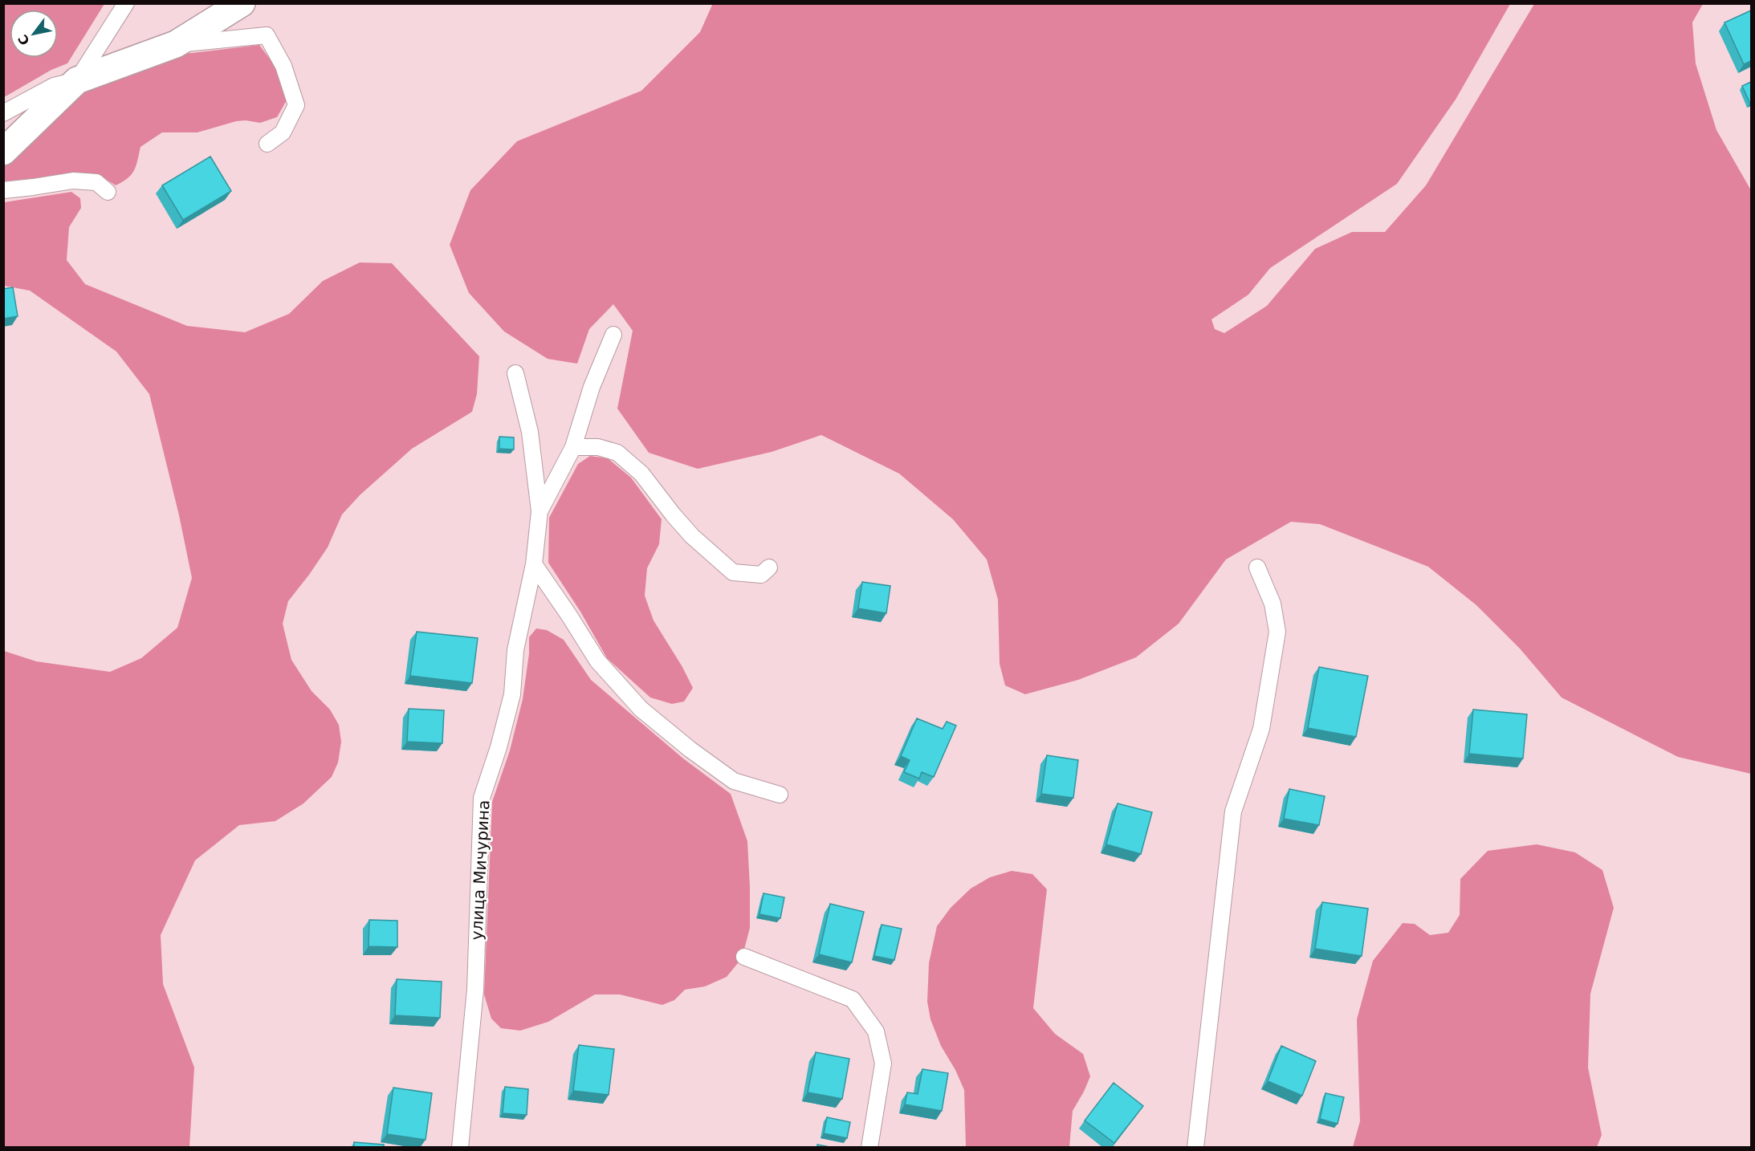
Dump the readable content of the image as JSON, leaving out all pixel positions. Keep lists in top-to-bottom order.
{
  "streets": {
    "lane": ["улица Мичурина"]
  },
  "north": "bottom left"
}
